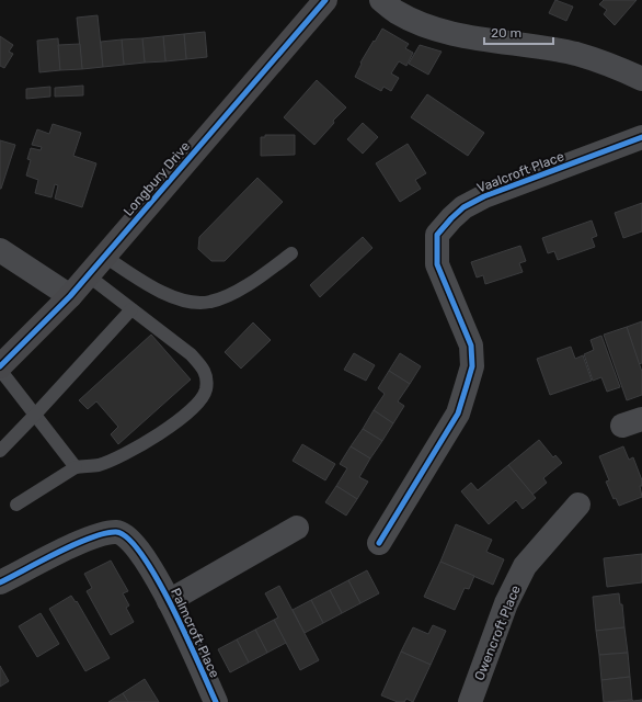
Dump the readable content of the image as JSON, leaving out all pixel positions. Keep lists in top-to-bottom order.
{
  "streets": {
    "street": [
      "Vaalcroft Place",
      "Longbury Drive",
      "Palmcroft Place",
      "Owencroft Place"
    ]
  },
  "scale_bar": "20 m"
}
